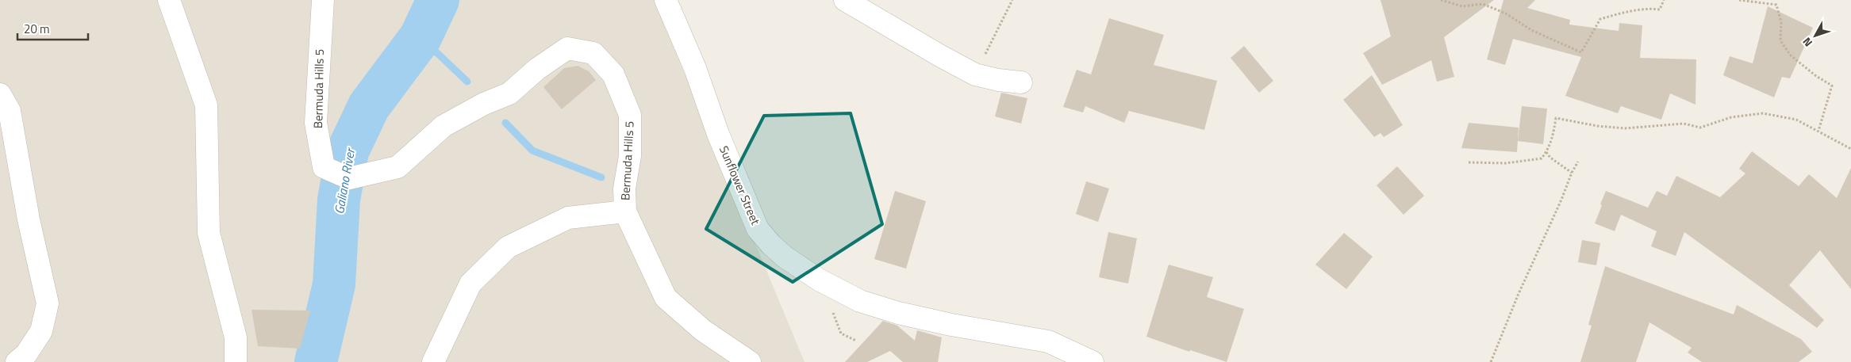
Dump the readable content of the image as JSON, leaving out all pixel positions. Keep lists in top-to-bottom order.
{
  "streets": {
    "street": ["Bermuda Hills 5", "Sunflower Street"]
  },
  "water": ["Galiano River"],
  "scale_bar": "20 m",
  "north": "bottom left"
}
